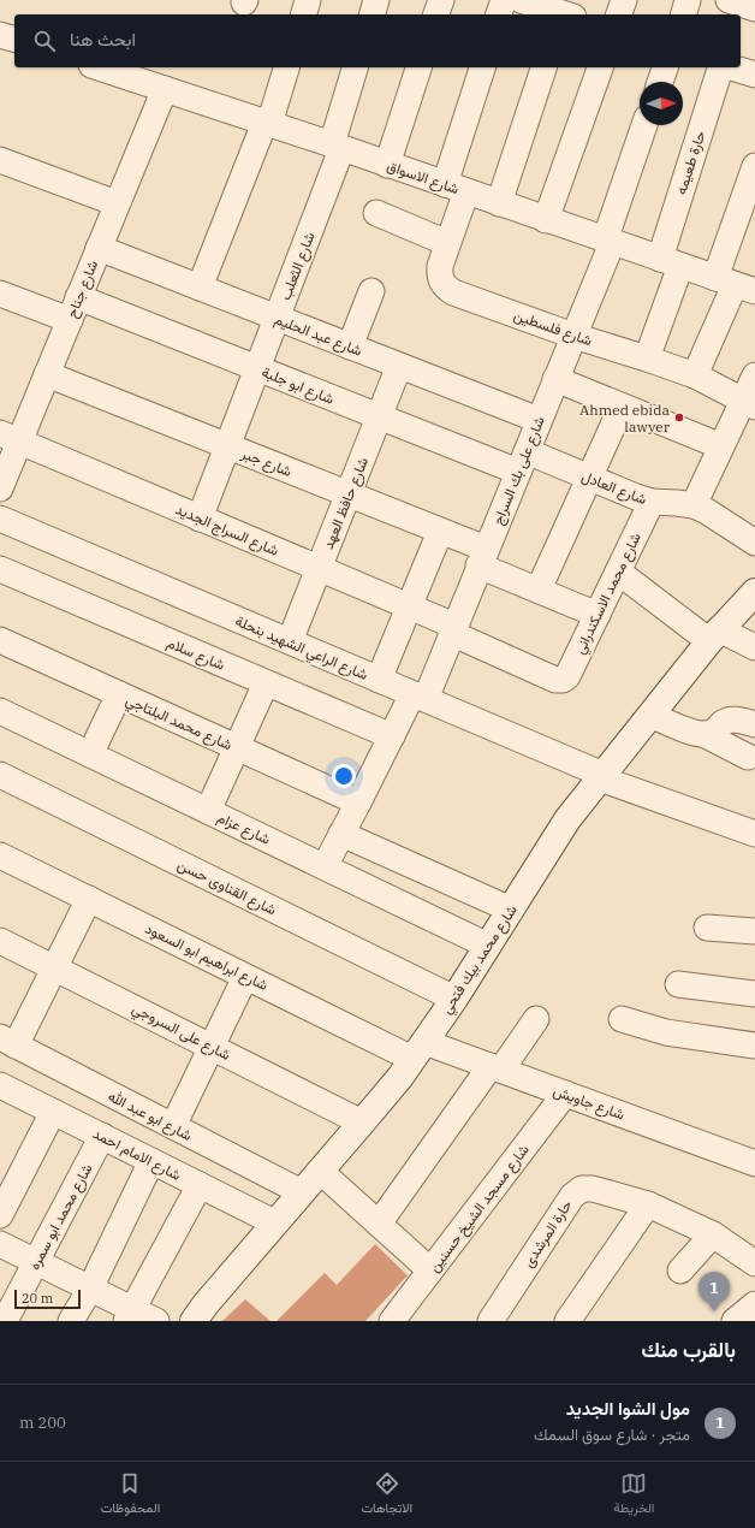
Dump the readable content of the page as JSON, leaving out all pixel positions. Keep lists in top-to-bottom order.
{
  "streets": {
    "street": [
      "حارة طعيمه",
      "شارع الاسواق",
      "شارع الثعلب",
      "شارع جناح",
      "شارع فلسطين",
      "شارع عبد الحليم",
      "شارع ابو جلبة",
      "شارع جبر",
      "شارع على بك السراج",
      "شارع العادل",
      "شارع حافظ العهد",
      "شارع السراج الجديد",
      "شارع محمد الاسكندراني",
      "شارع الراعي الشهيد بنحلة",
      "شارع سلام",
      "شارع محمد البلتاجي",
      "شارع عزام",
      "شارع القناوى حسن",
      "شارع ابراهيم ابو السعود",
      "شارع محمد بيك فتحي",
      "شارع على السروجي",
      "شارع جاويش",
      "شارع ابو عبد الله",
      "شارع الامام احمد",
      "شارع مسجد الشيخ حسنين",
      "شارع محمد ابو سمره",
      "حارة المرشدى"
    ]
  },
  "crossings": [
    ["حارة طعيمه", "شارع الاسواق"],
    ["حارة طعيمه", "شارع فلسطين"],
    ["شارع الاسواق", "شارع الثعلب"],
    ["شارع الاسواق", "شارع جناح"],
    ["شارع الاسواق", "شارع فلسطين"],
    ["شارع الاسواق", "شارع على بك السراج"],
    ["شارع الثعلب", "شارع عبد الحليم"],
    ["شارع الثعلب", "شارع ابو جلبة"],
    ["شارع الثعلب", "شارع جبر"],
    ["شارع الثعلب", "شارع السراج الجديد"],
    ["شارع جناح", "شارع عبد الحليم"],
    ["شارع جناح", "شارع ابو جلبة"],
    ["شارع جناح", "شارع جبر"],
    ["شارع جناح", "شارع السراج الجديد"],
    ["شارع فلسطين", "شارع على بك السراج"],
    ["شارع عبد الحليم", "شارع على بك السراج"],
    ["شارع عبد الحليم", "شارع حافظ العهد"],
    ["شارع ابو جلبة", "شارع على بك السراج"],
    ["شارع ابو جلبة", "شارع العادل"],
    ["شارع ابو جلبة", "شارع حافظ العهد"],
    ["شارع جبر", "شارع على بك السراج"],
    ["شارع جبر", "شارع حافظ العهد"],
    ["شارع جبر", "شارع محمد الاسكندراني"],
    ["شارع على بك السراج", "شارع العادل"],
    ["شارع على بك السراج", "شارع السراج الجديد"],
    ["شارع على بك السراج", "شارع الراعي الشهيد بنحلة"],
    ["شارع على بك السراج", "شارع سلام"],
    ["شارع على بك السراج", "شارع محمد البلتاجي"],
    ["شارع على بك السراج", "شارع عزام"],
    ["شارع العادل", "شارع محمد الاسكندراني"],
    ["شارع حافظ العهد", "شارع السراج الجديد"],
    ["شارع حافظ العهد", "شارع الراعي الشهيد بنحلة"],
    ["شارع السراج الجديد", "شارع محمد الاسكندراني"],
    ["شارع الراعي الشهيد بنحلة", "شارع محمد بيك فتحي"],
    ["شارع عزام", "شارع محمد بيك فتحي"],
    ["شارع القناوى حسن", "شارع محمد بيك فتحي"],
    ["شارع ابراهيم ابو السعود", "شارع محمد بيك فتحي"],
    ["شارع ابراهيم ابو السعود", "شارع جاويش"],
    ["شارع محمد بيك فتحي", "شارع على السروجي"],
    ["شارع محمد بيك فتحي", "شارع جاويش"],
    ["شارع محمد بيك فتحي", "شارع ابو عبد الله"],
    ["شارع محمد بيك فتحي", "شارع الامام احمد"],
    ["شارع جاويش", "شارع مسجد الشيخ حسنين"],
    ["شارع الامام احمد", "شارع محمد ابو سمره"]
  ],
  "places": ["Ahmed ebida lawyer"],
  "scale_bar": "20 m",
  "north": "right",
  "page": {
    "search": "ابحث هنا",
    "pins": "1",
    "scale": "20 m",
    "heading": "بالقرب منك",
    "list": [
      {
        "mark": "1",
        "name": "مول الشوا الجديد",
        "note": "متجر · شارع سوق السمك",
        "value": "200 m"
      }
    ],
    "nav": ["الخريطة", "الاتجاهات", "المحفوظات"]
  }
}
